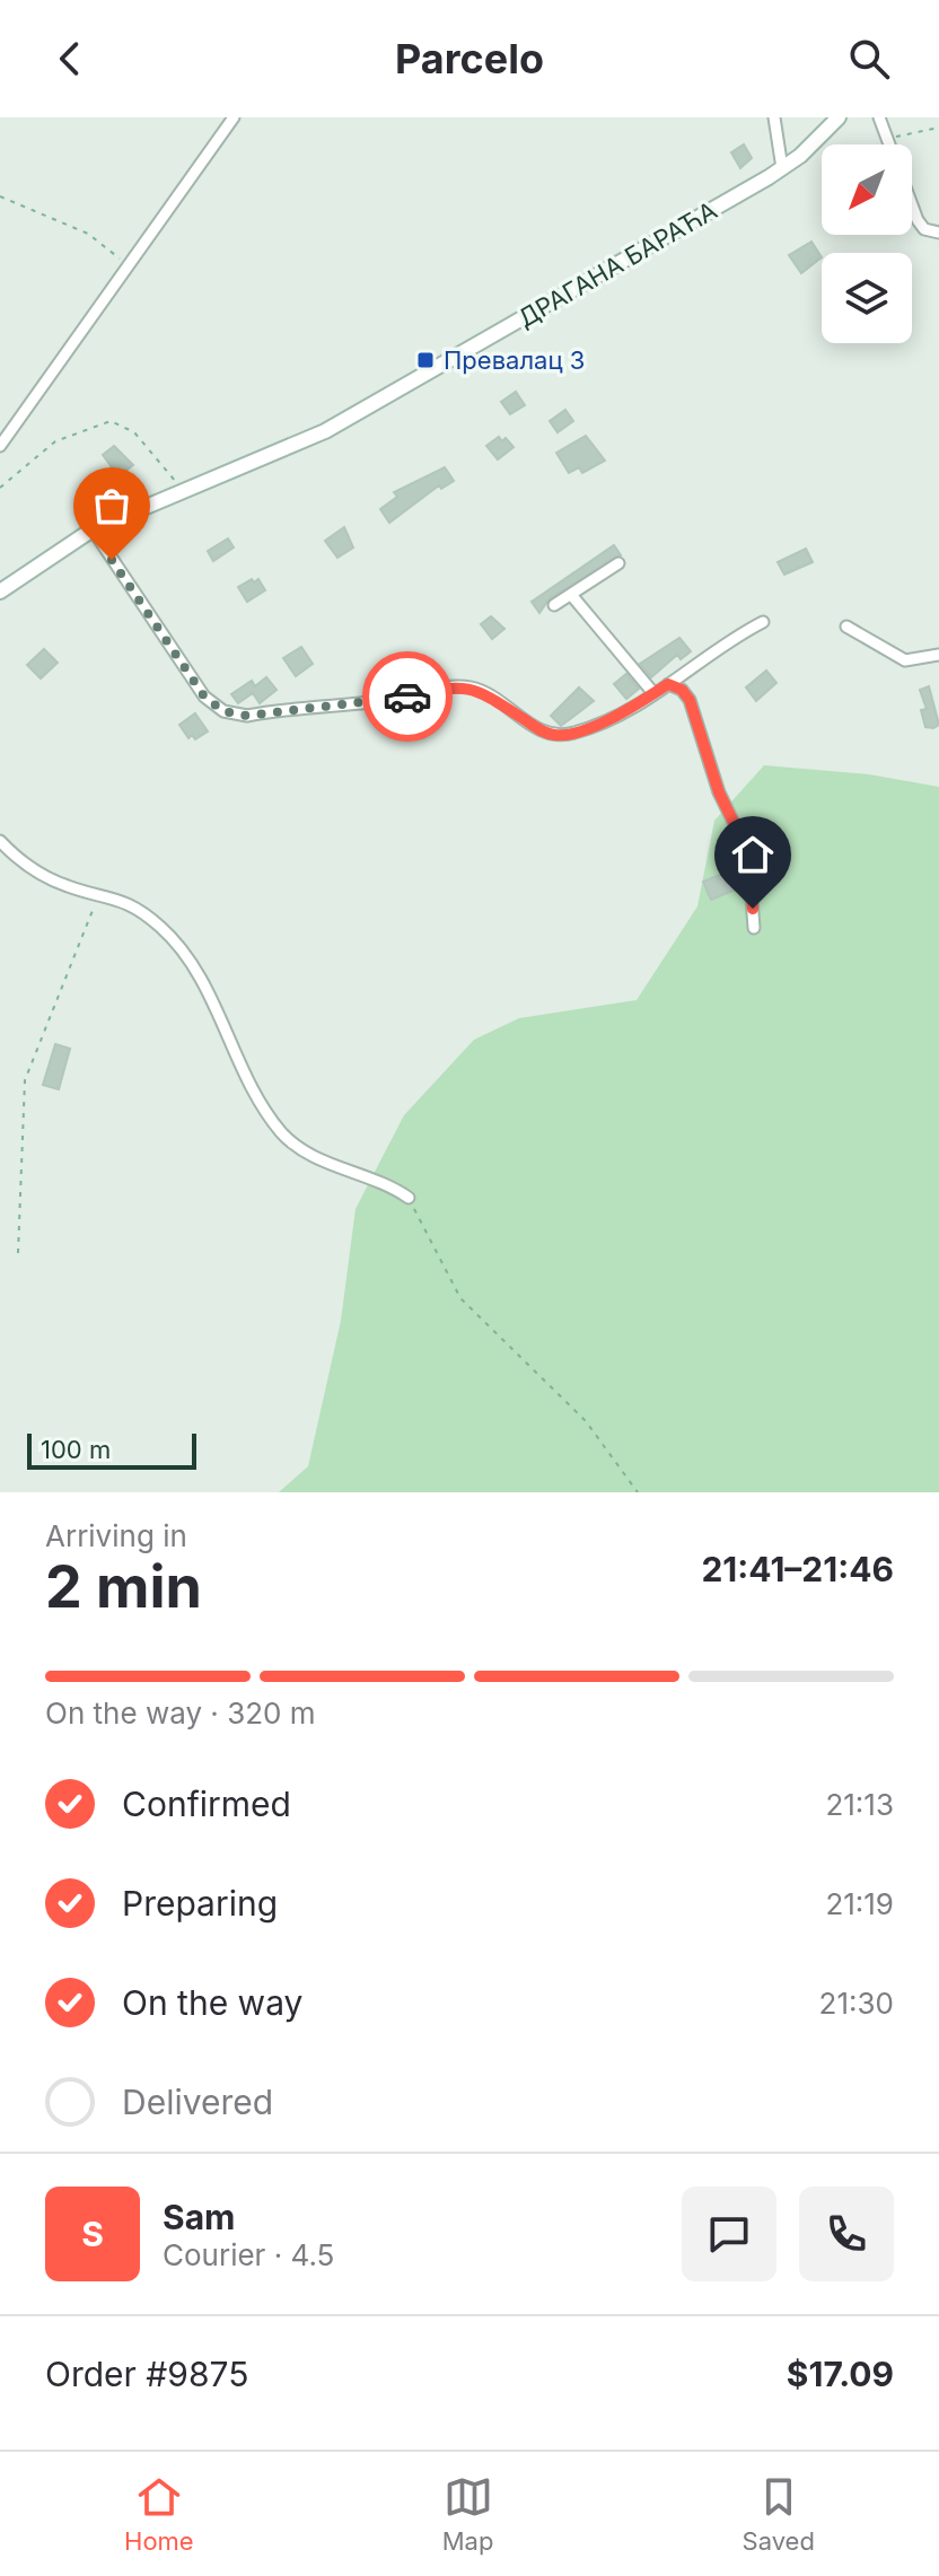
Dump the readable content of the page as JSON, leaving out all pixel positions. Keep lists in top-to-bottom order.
{
  "streets": {
    "street": ["ДРАГАНА БАРАЋА"]
  },
  "places": {
    "transit": ["Превалац 3"]
  },
  "scale_bar": "100 m",
  "north": "bottom left",
  "page": {
    "header": "Parcelo",
    "scale": "100 m",
    "heading": ["2 min", "Arriving in", "21:41–21:46"],
    "panel": [
      "Sam",
      "Courier · 4.5",
      "Order #9875",
      "$17.09"
    ],
    "bar": "On the way · 320 m",
    "list": [
      ["Confirmed", "21:13"],
      ["Preparing", "21:19"],
      ["On the way", "21:30"],
      "Delivered"
    ],
    "round": "S",
    "tabs": ["Home", "Map", "Saved"]
  }
}
